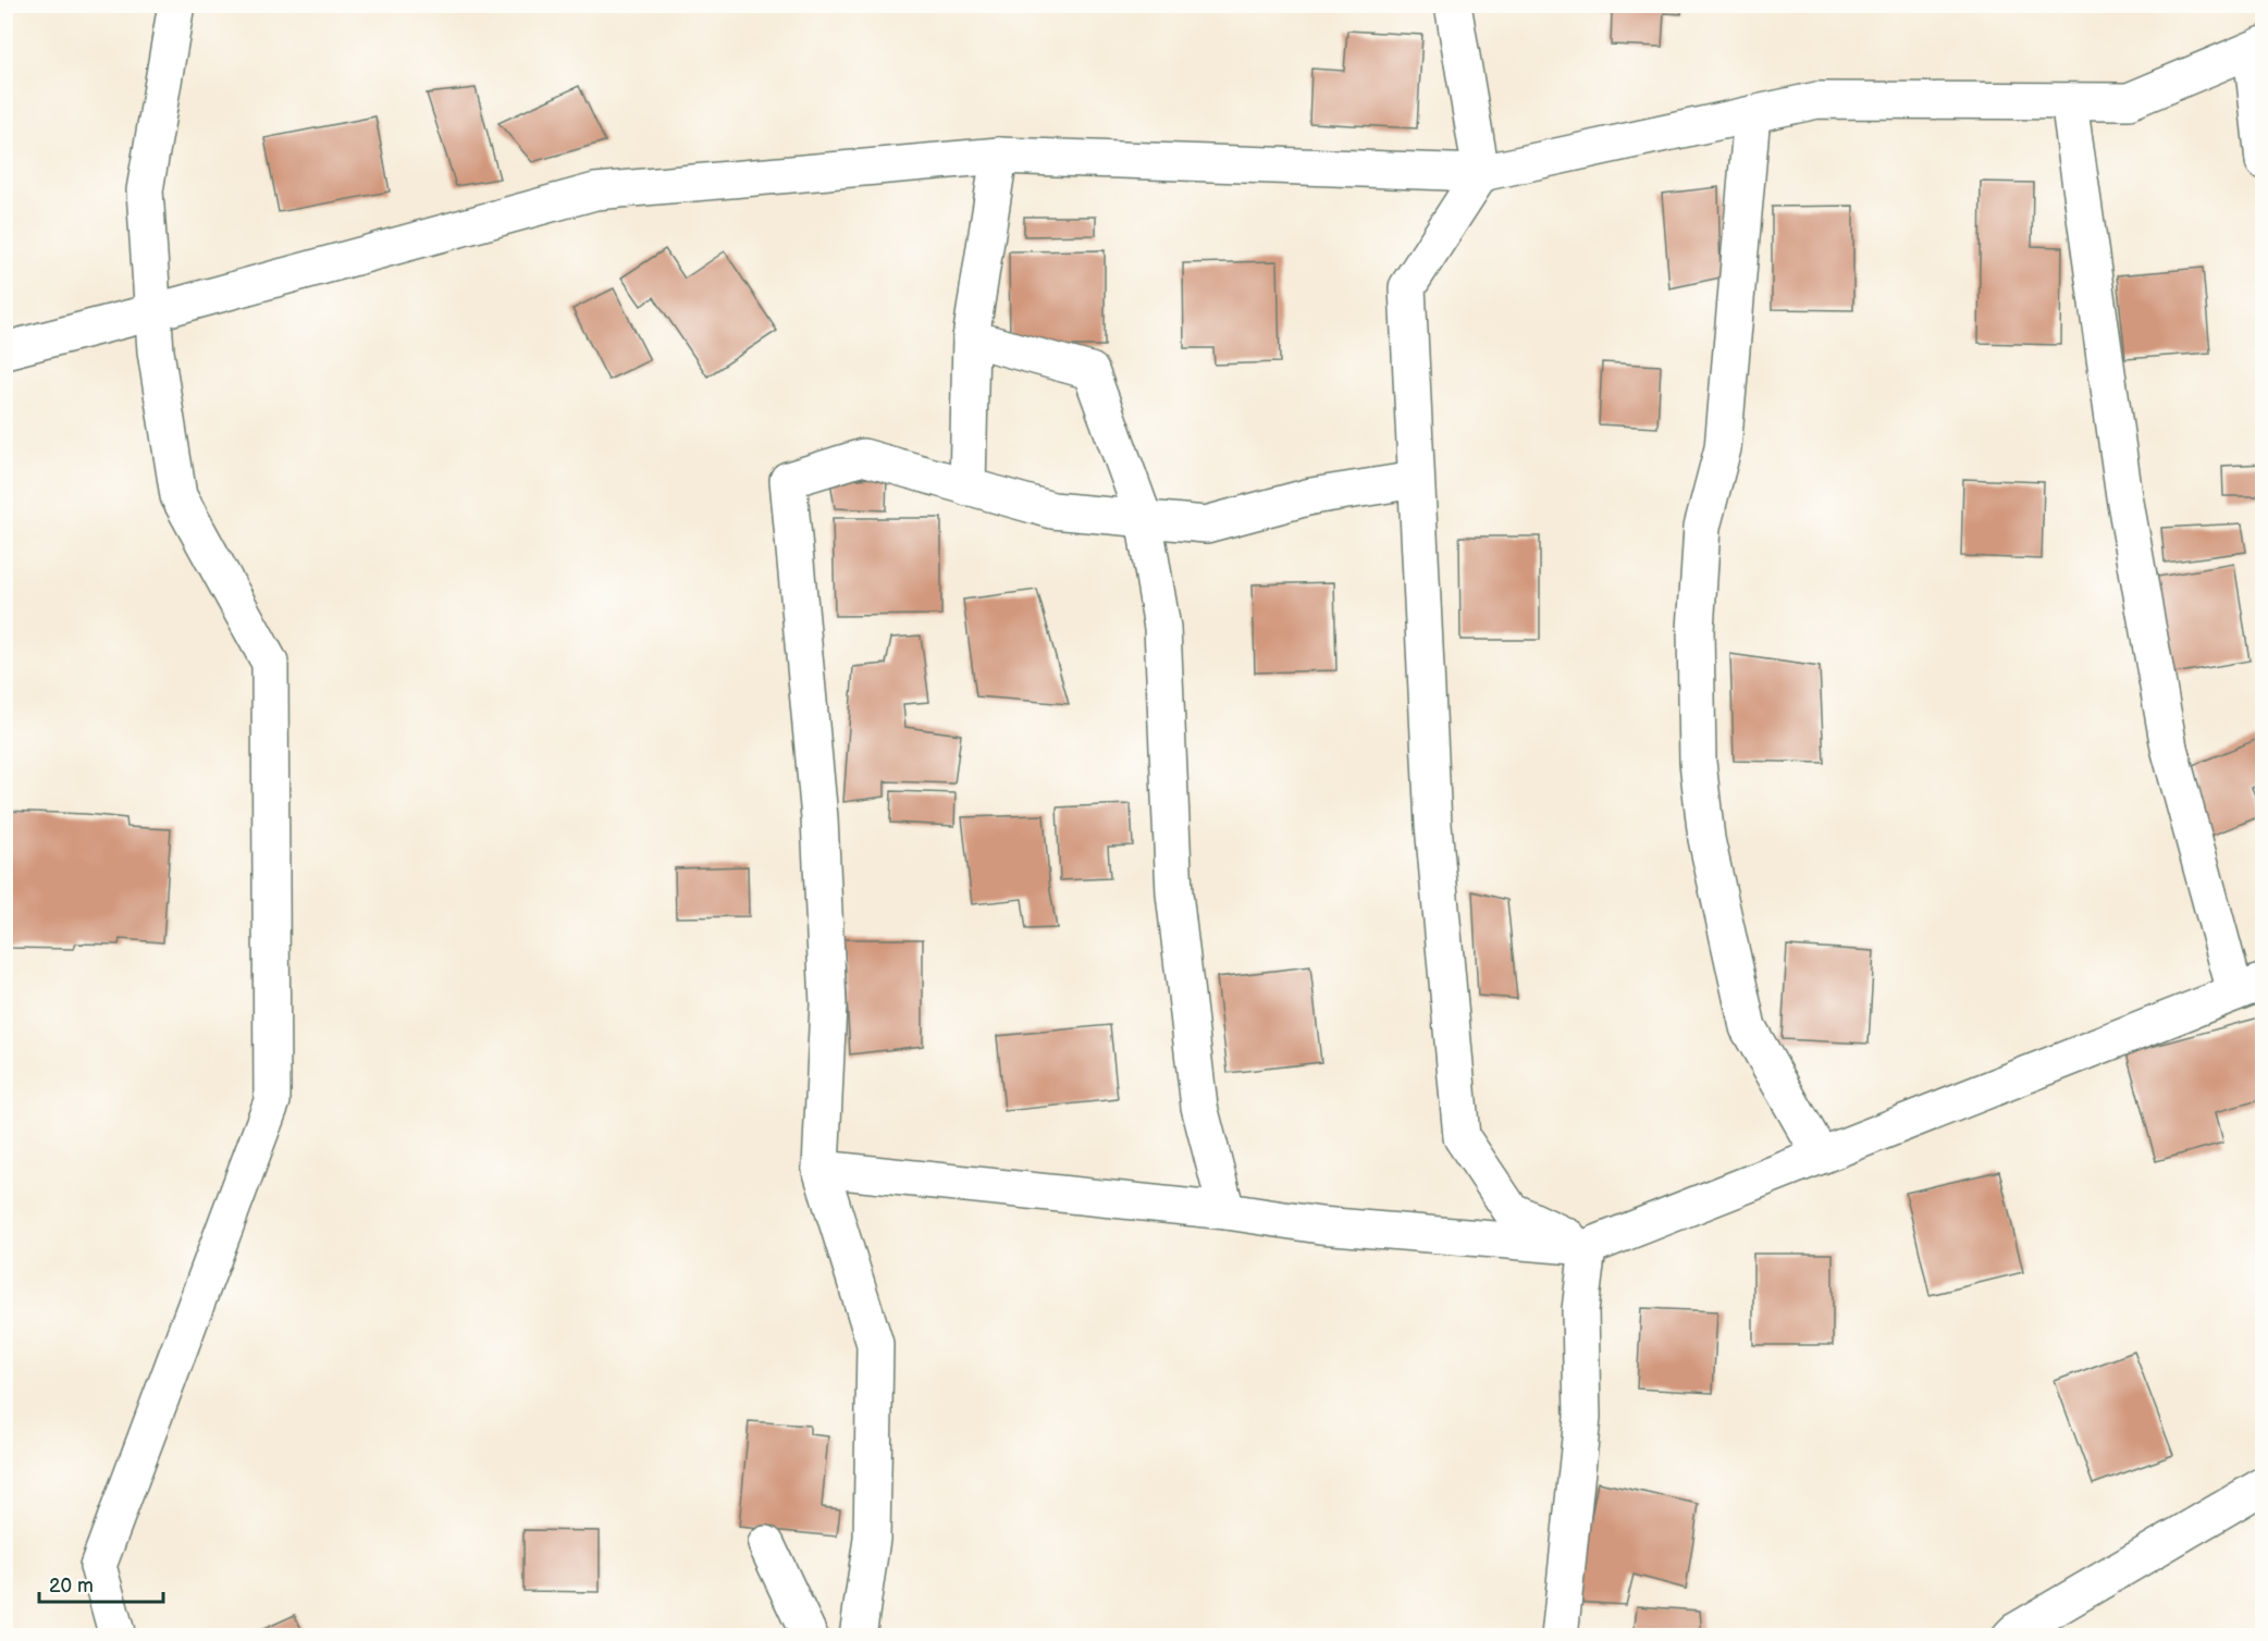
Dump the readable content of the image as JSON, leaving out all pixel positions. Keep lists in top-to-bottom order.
{
  "scale_bar": "20 m"
}
